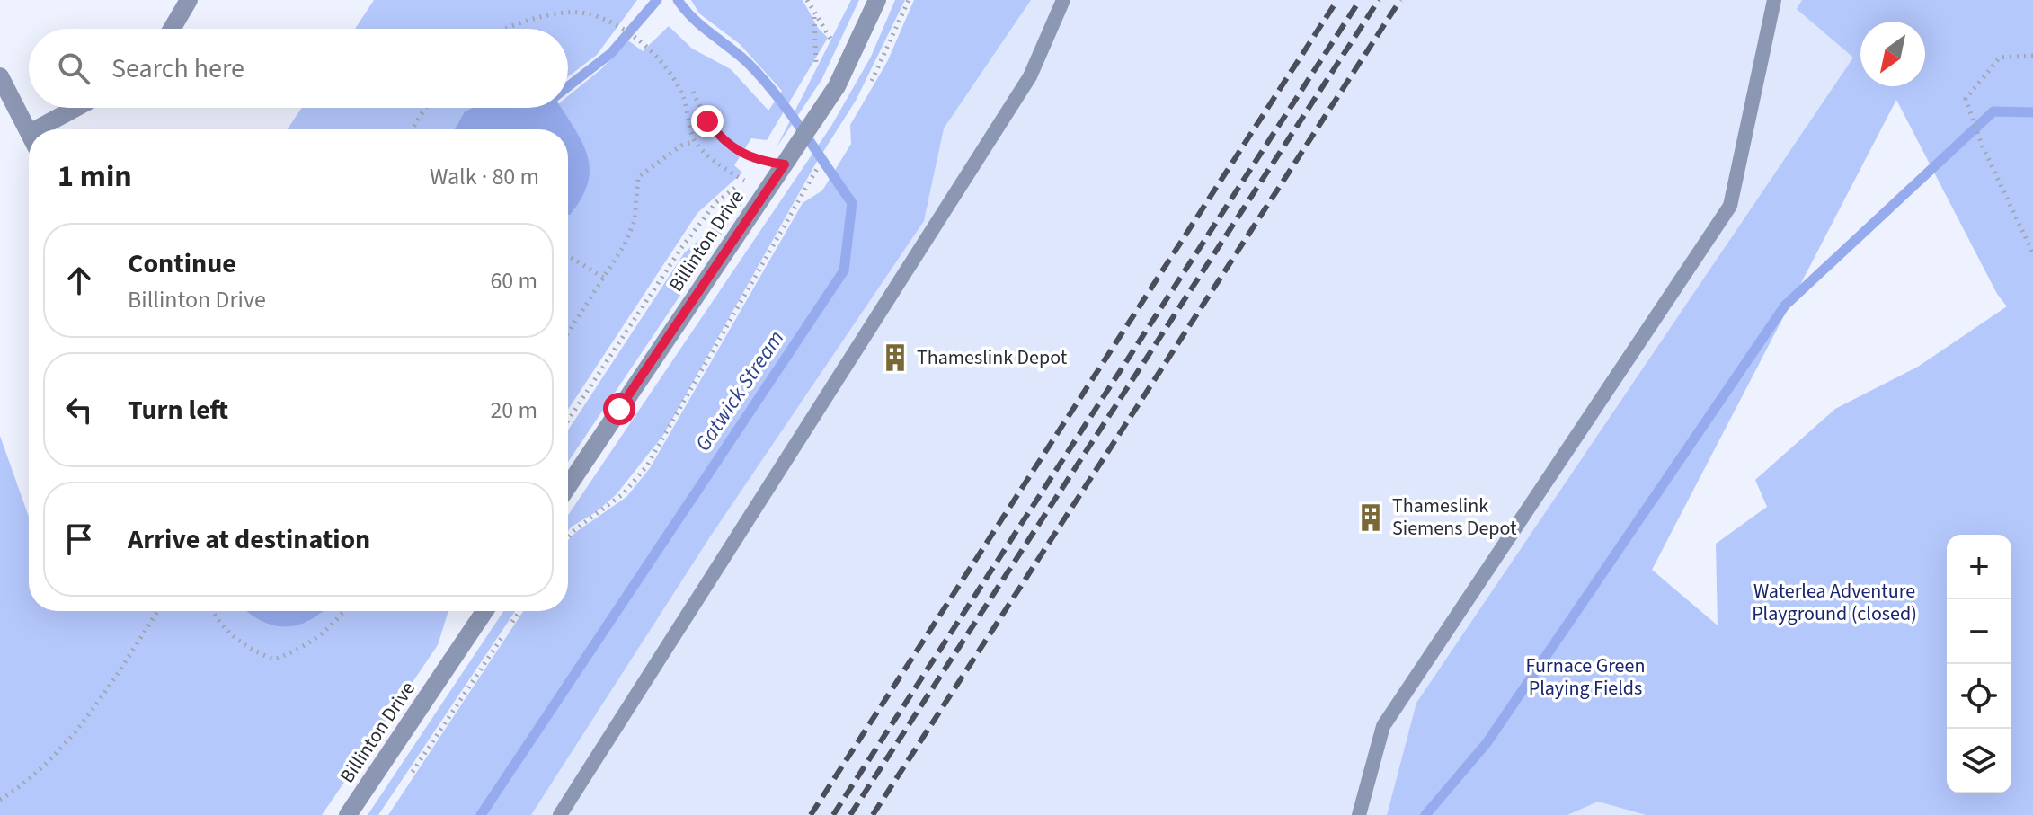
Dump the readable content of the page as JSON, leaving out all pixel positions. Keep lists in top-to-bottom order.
{
  "streets": {
    "street": ["Billinton Drive"]
  },
  "water": ["Gatwick Stream"],
  "parks": ["Waterlea Adventure Playground (closed)", "Furnace Green Playing Fields"],
  "places": {
    "building": ["Thameslink Depot", "Thameslink Siemens Depot"]
  },
  "north": "bottom left",
  "page": {
    "search": "Search here",
    "heading": ["1 min", "Walk · 80 m"],
    "list": [
      ["Continue", "Billinton Drive", "60 m"],
      ["Turn left", "20 m"],
      "Arrive at destination"
    ],
    "map_buttons": ["+", "−"]
  }
}
